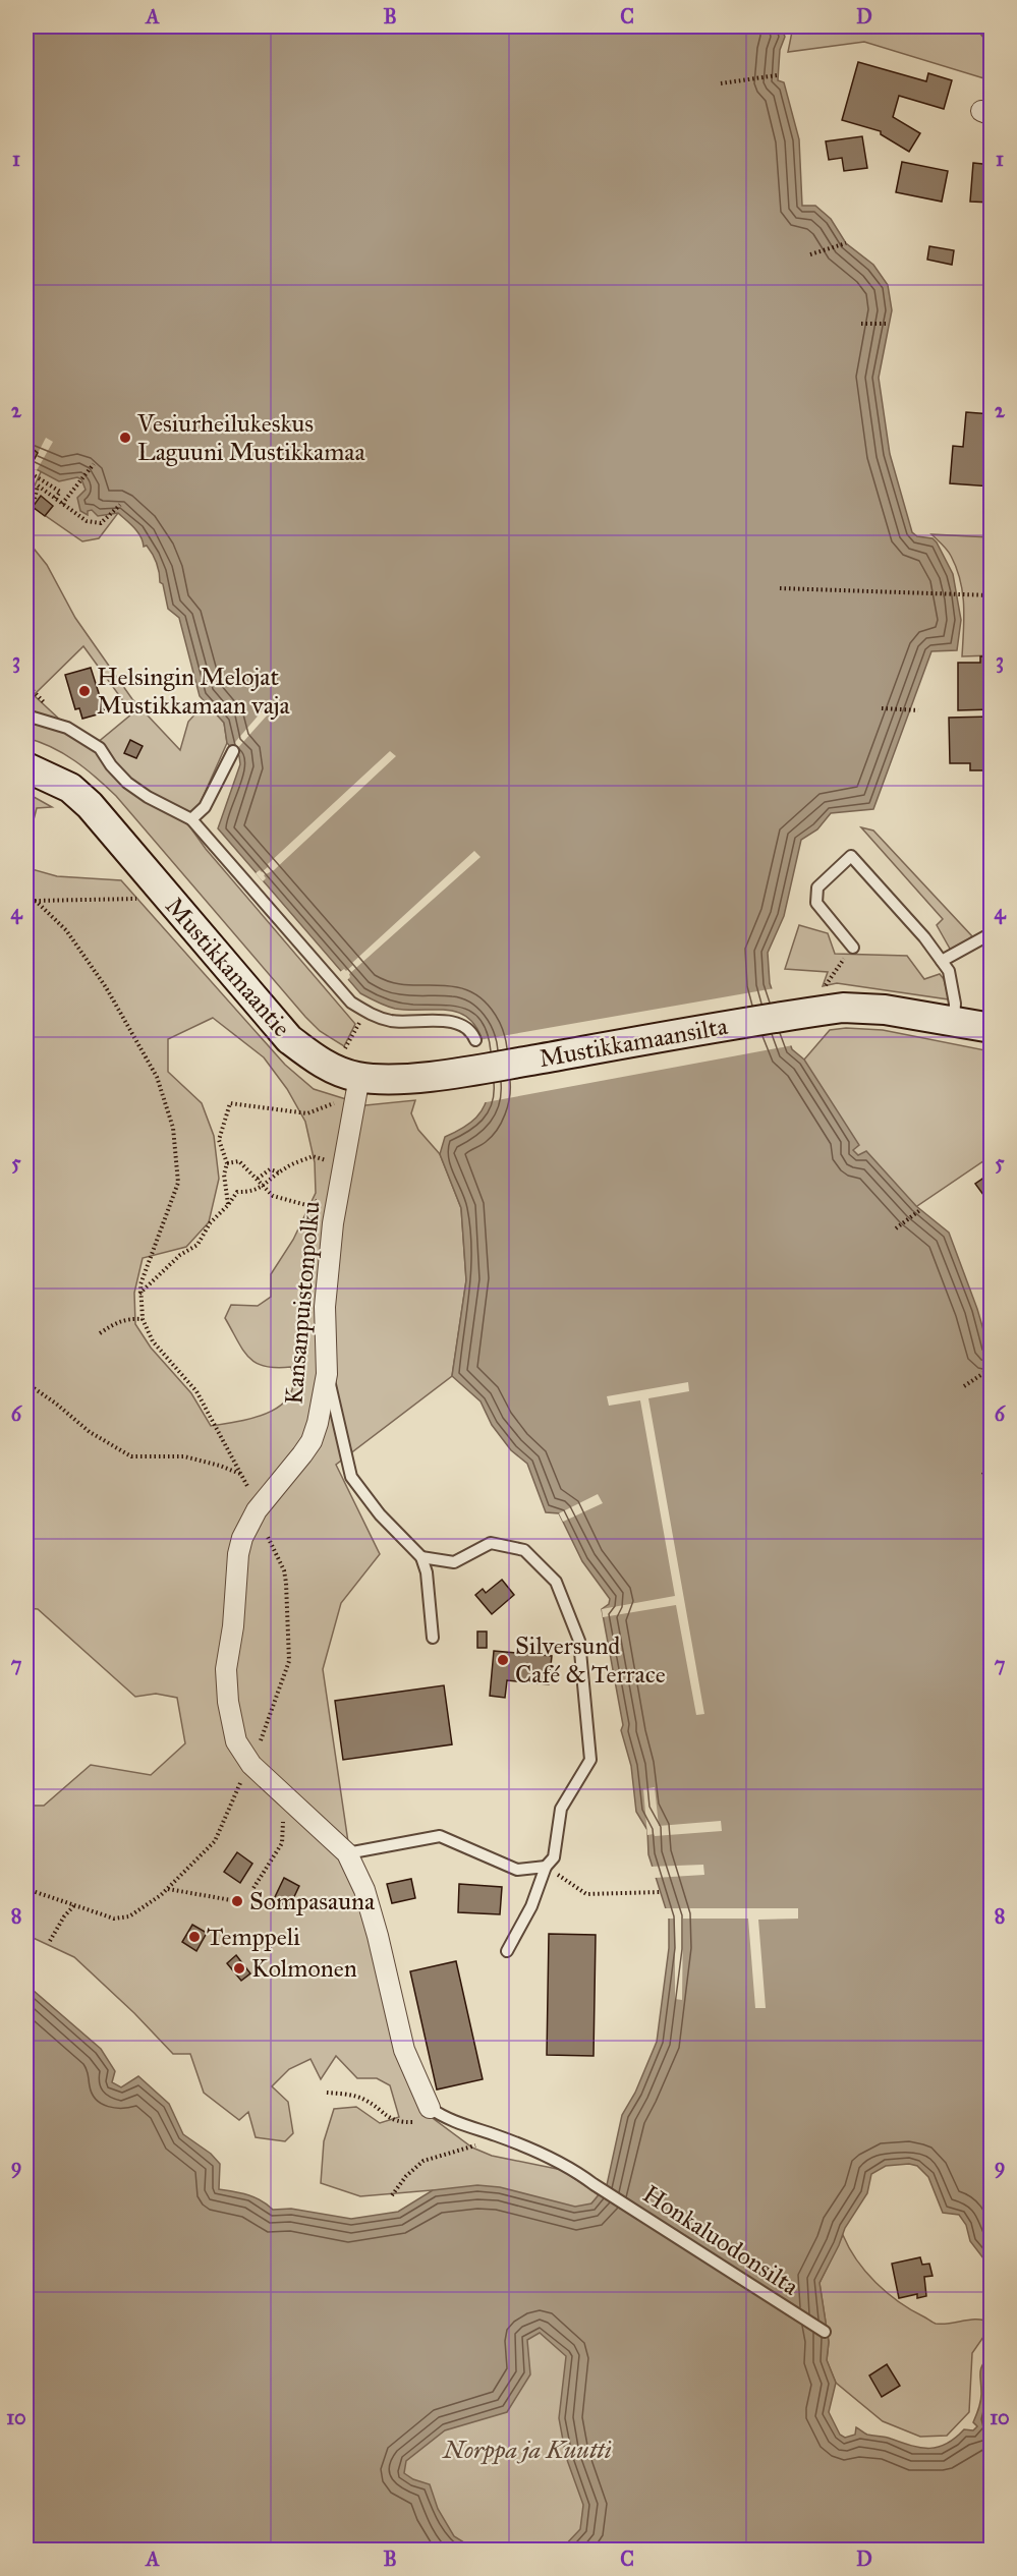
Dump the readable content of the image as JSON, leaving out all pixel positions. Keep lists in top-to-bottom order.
{
  "streets": {
    "street": ["Mustikkamaantie", "Mustikkamaansilta", "Kansanpuistonpolku"],
    "lane": ["Honkaluodonsilta"]
  },
  "crossings": [
    ["Mustikkamaantie", "Mustikkamaansilta"],
    ["Mustikkamaantie", "Kansanpuistonpolku"],
    ["Kansanpuistonpolku", "Honkaluodonsilta"]
  ],
  "parks": ["Norppa ja Kuutti"],
  "places": [
    "Vesiurheilukeskus Laguuni Mustikkamaa",
    "Helsingin Melojat Mustikkamaan vaja",
    "Silversund Café & Terrace",
    "Sompasauna",
    "Temppeli",
    "Kolmonen"
  ],
  "grid": {
    "columns": [
      "A",
      "B",
      "C",
      "D"
    ],
    "rows": [
      "1",
      "2",
      "3",
      "4",
      "5",
      "6",
      "7",
      "8",
      "9",
      "10"
    ]
  }
}
